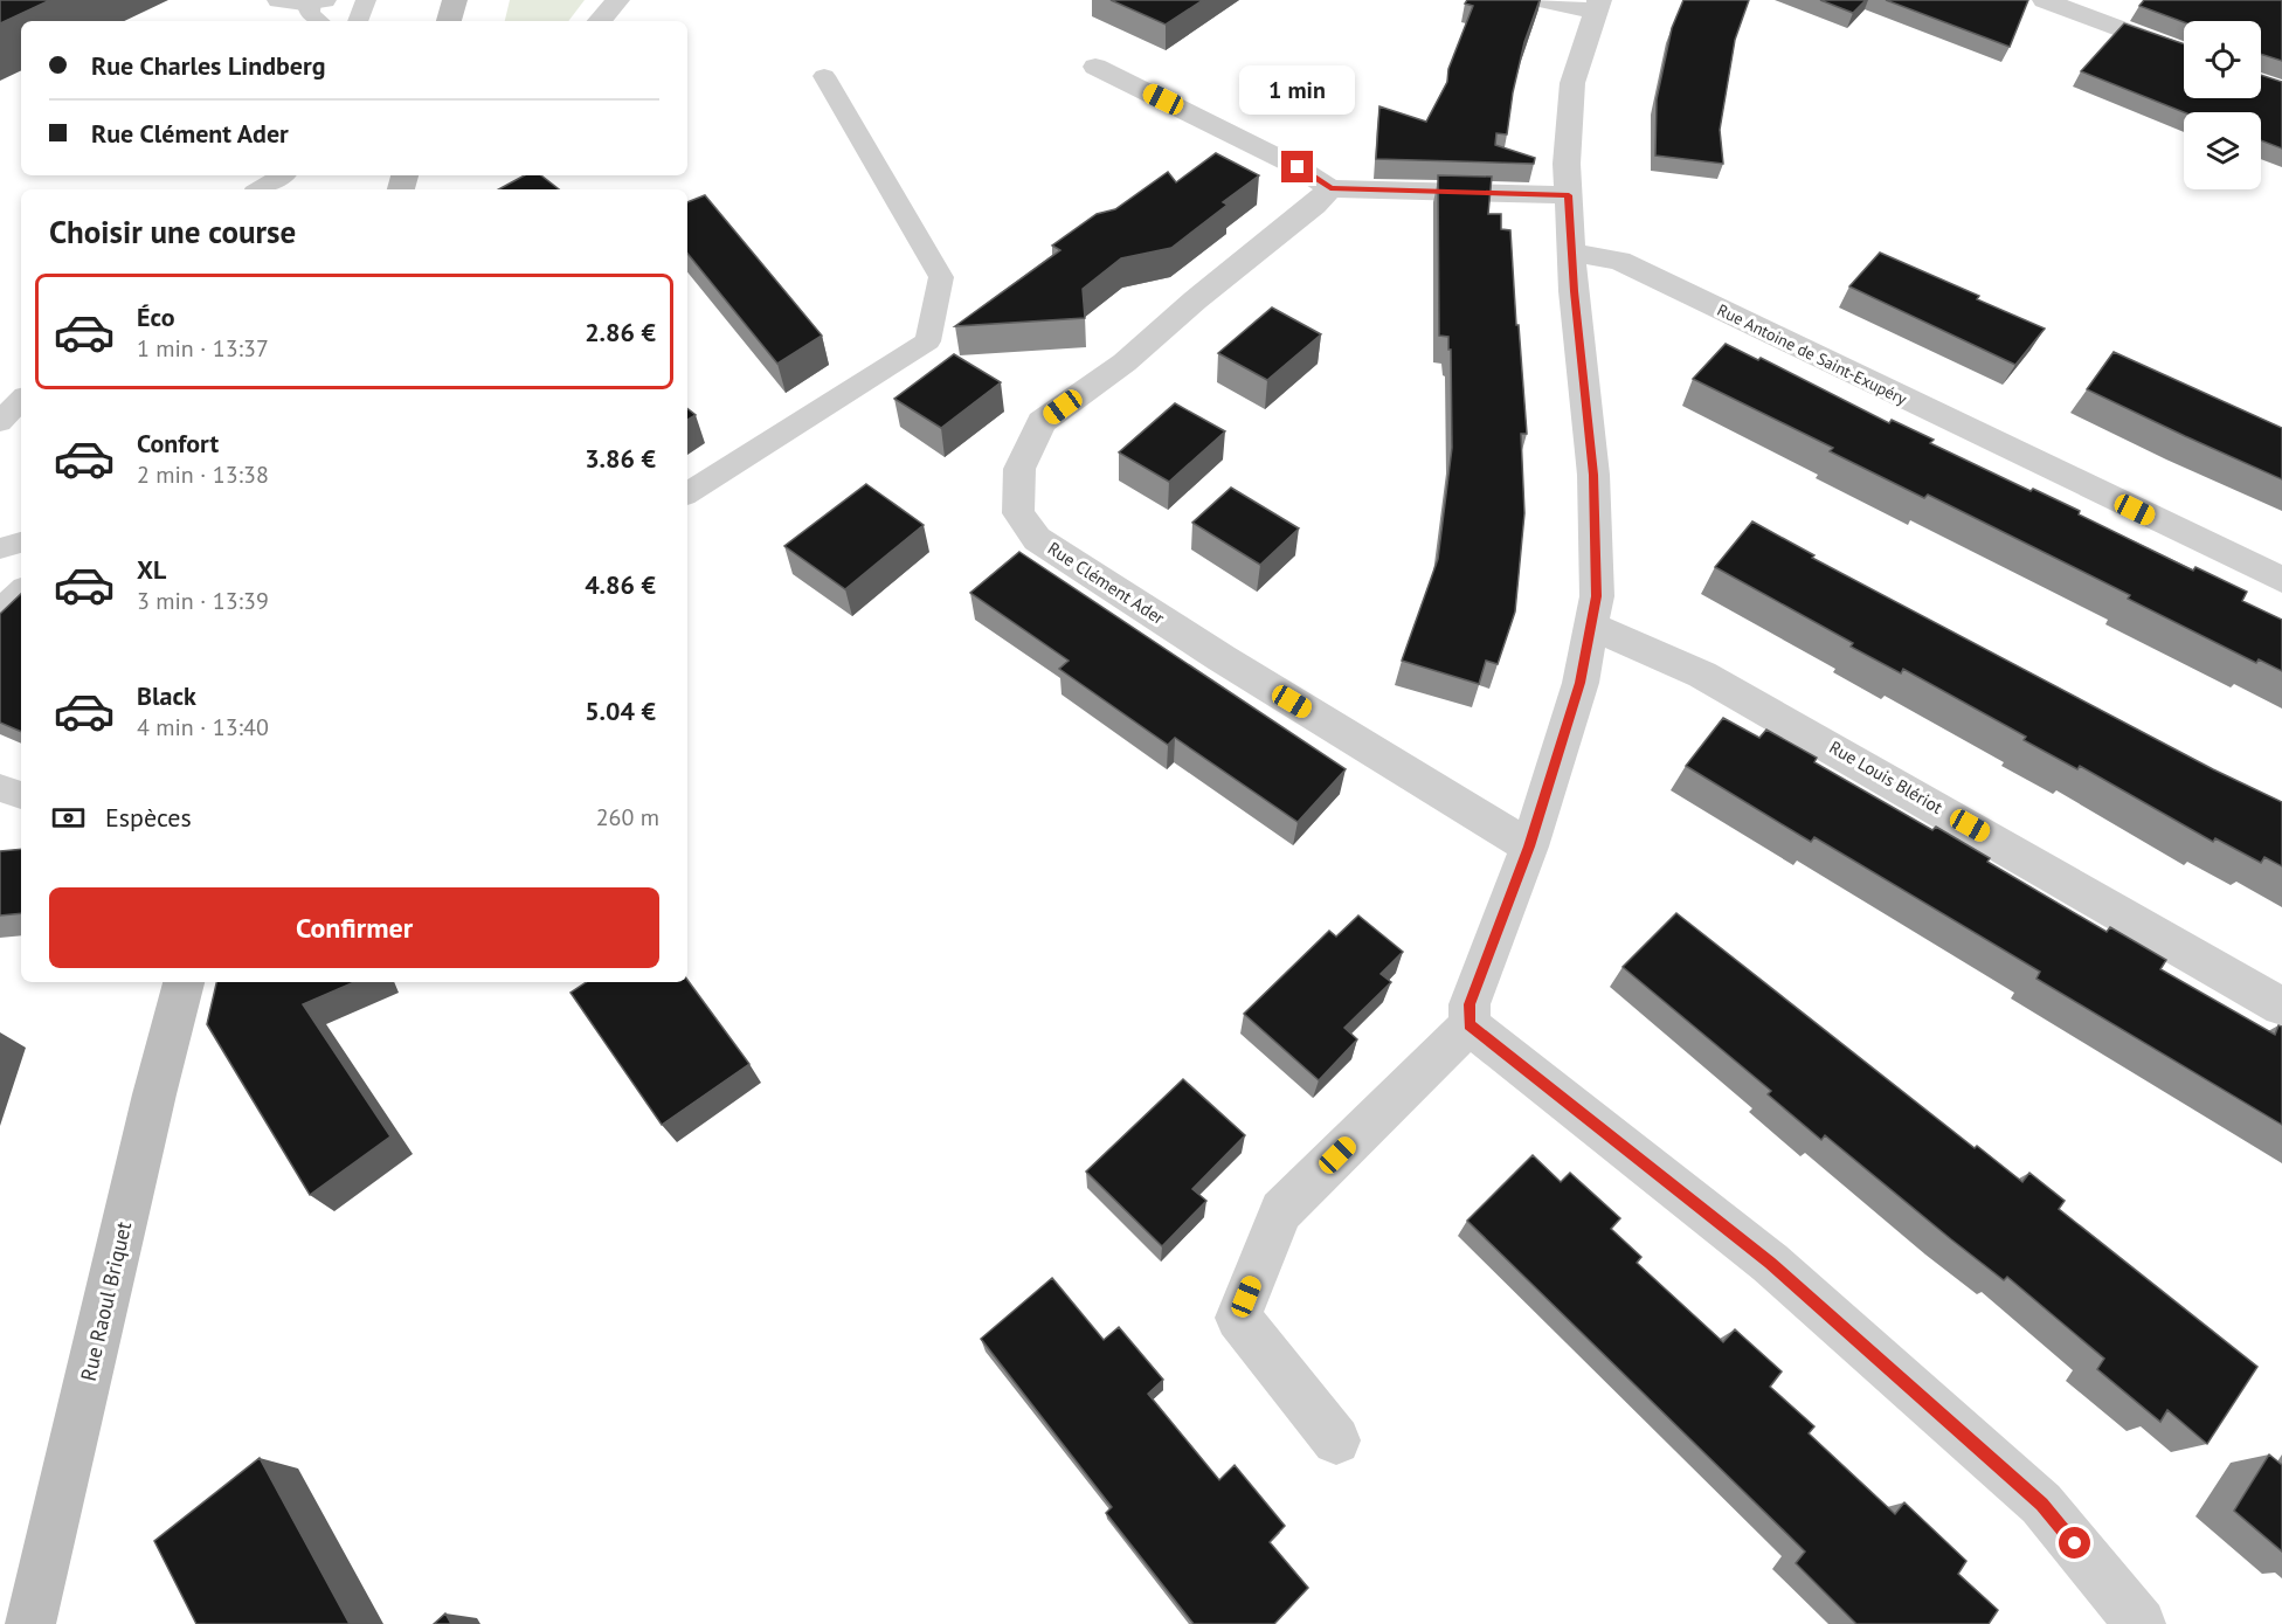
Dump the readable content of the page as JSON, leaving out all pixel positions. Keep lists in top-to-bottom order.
{
  "streets": {
    "street": [
      "Rue Antoine de Saint-Exupéry",
      "Rue Clément Ader",
      "Rue Louis Blériot",
      "Rue Raoul Briquet"
    ]
  },
  "page": {
    "banner": ["Rue Charles Lindberg", "Rue Clément Ader"],
    "bubble": "1 min",
    "heading": "Choisir une course",
    "list": [
      {
        "name": "Éco",
        "note": "1 min · 13:37",
        "value": "2.86 €"
      },
      {
        "name": "Confort",
        "note": "2 min · 13:38",
        "value": "3.86 €"
      },
      {
        "name": "XL",
        "note": "3 min · 13:39",
        "value": "4.86 €"
      },
      {
        "name": "Black",
        "note": "4 min · 13:40",
        "value": "5.04 €"
      }
    ],
    "pay": ["Espèces", "260 m"],
    "buttons": "Confirmer"
  }
}
